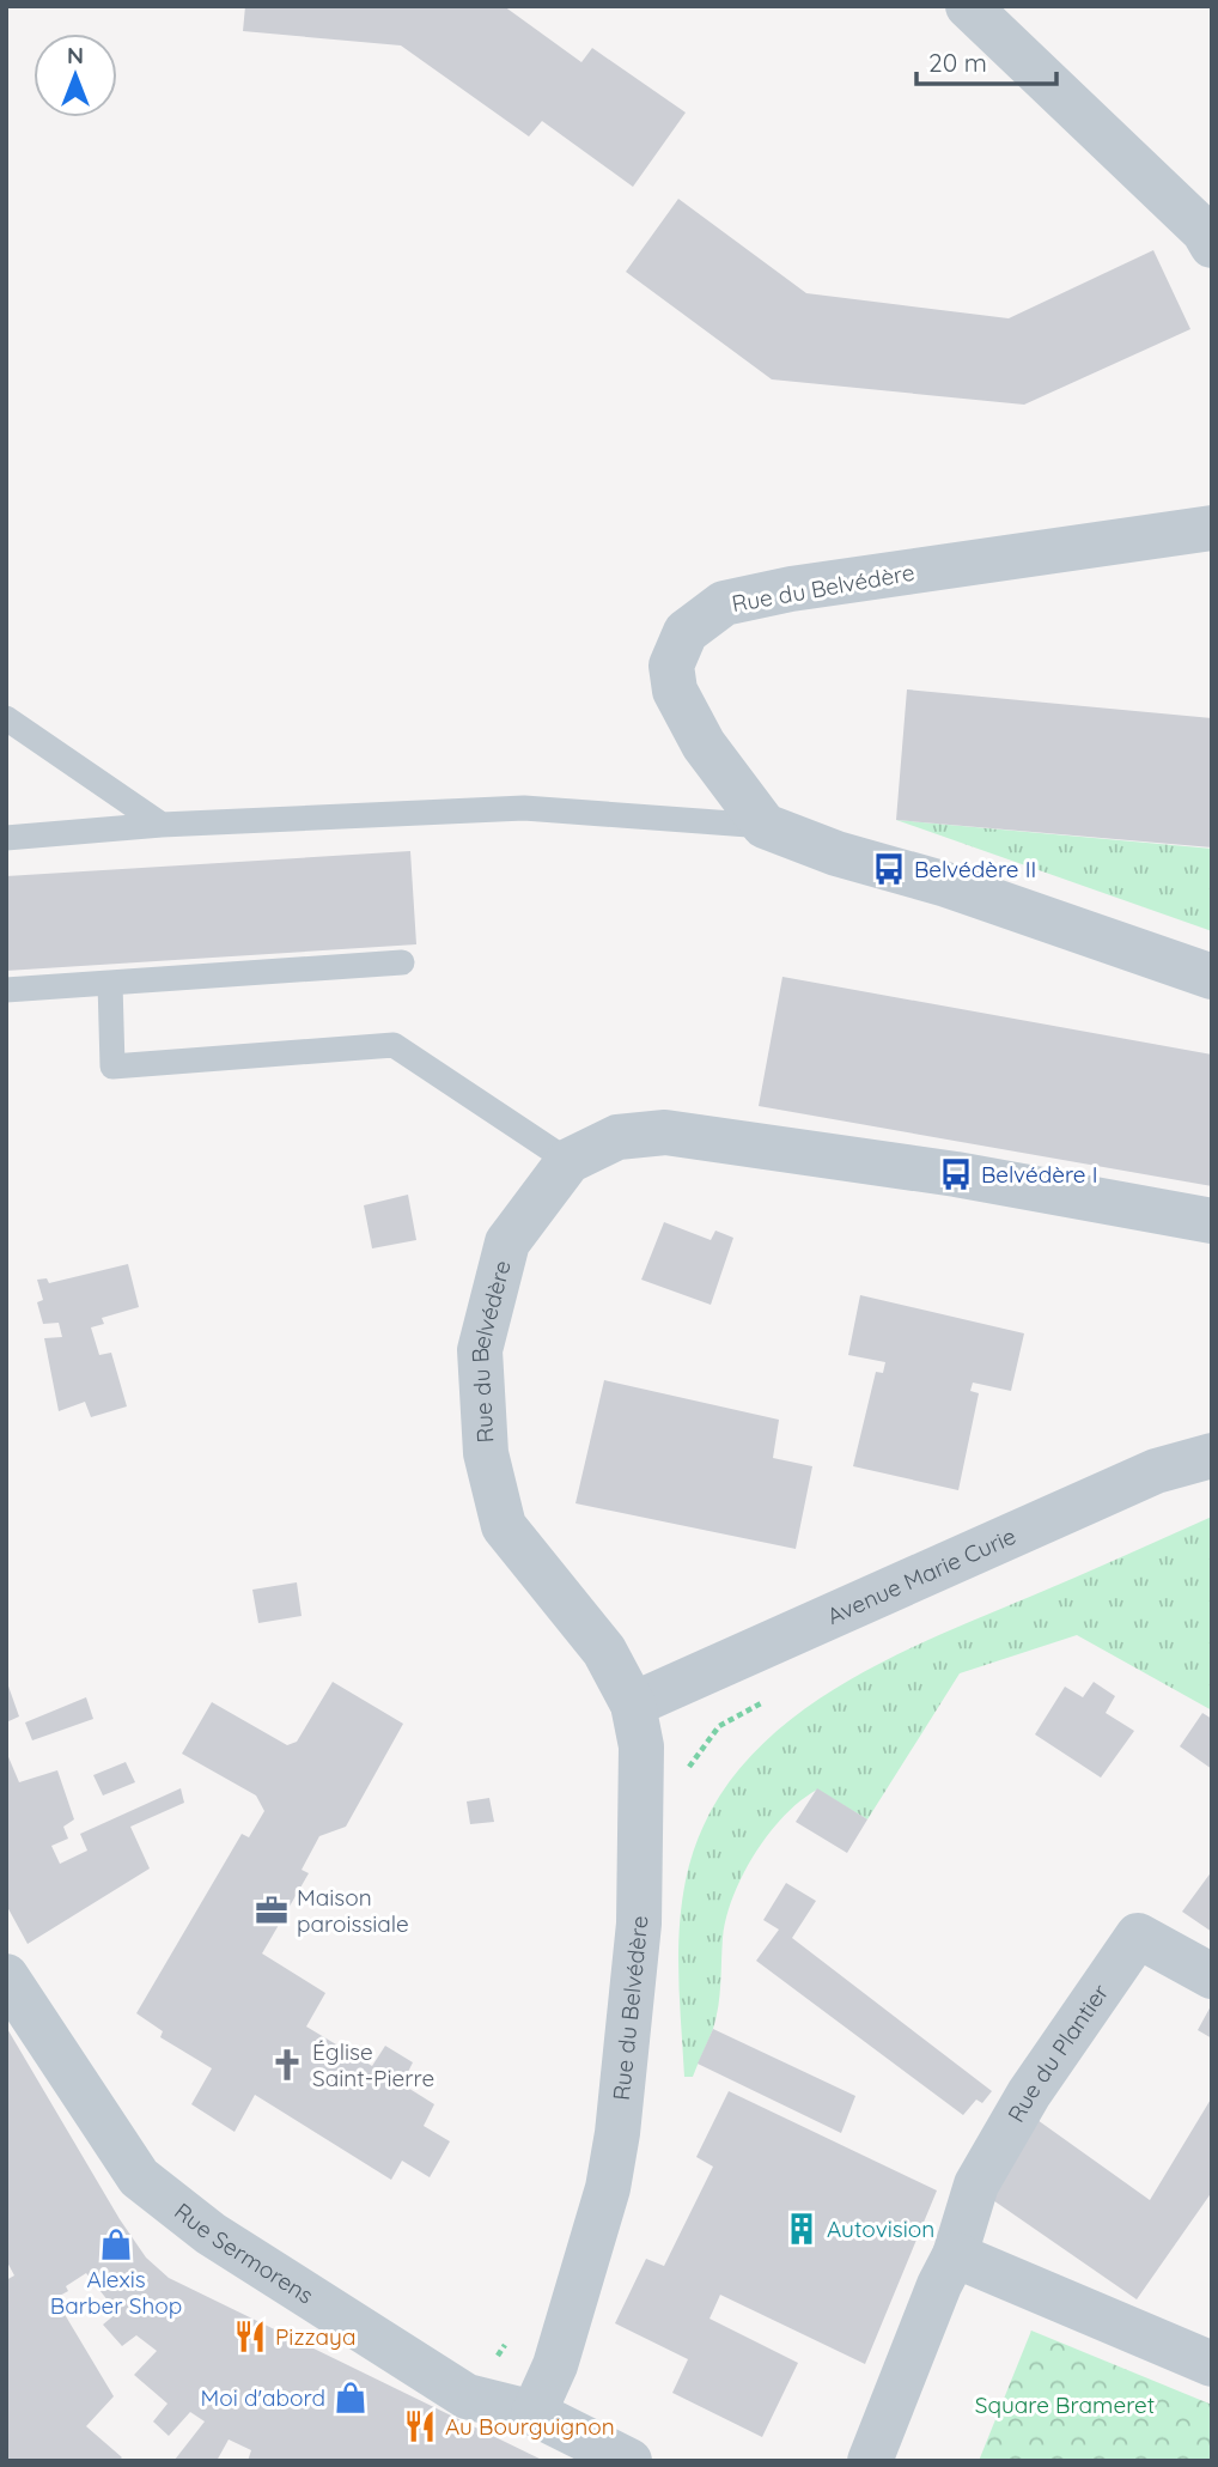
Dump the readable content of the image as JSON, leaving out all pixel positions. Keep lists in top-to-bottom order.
{
  "streets": {
    "street": [
      "Rue du Belvédère",
      "Avenue Marie Curie",
      "Rue du Plantier",
      "Rue Sermorens"
    ]
  },
  "crossings": [
    ["Rue du Belvédère", "Avenue Marie Curie"],
    ["Rue du Belvédère", "Rue Sermorens"]
  ],
  "parks": ["Square Brameret"],
  "places": {
    "bus stop": ["Belvédère II", "Belvédère I"],
    "office": ["Maison paroissiale"],
    "church": ["Église Saint-Pierre"],
    "building": ["Autovision"],
    "shop": ["Alexis Barber Shop", "Moi d'abord"],
    "restaurant": ["Pizzaya", "Au Bourguignon"]
  },
  "scale_bar": "20 m",
  "north": "top"
}
